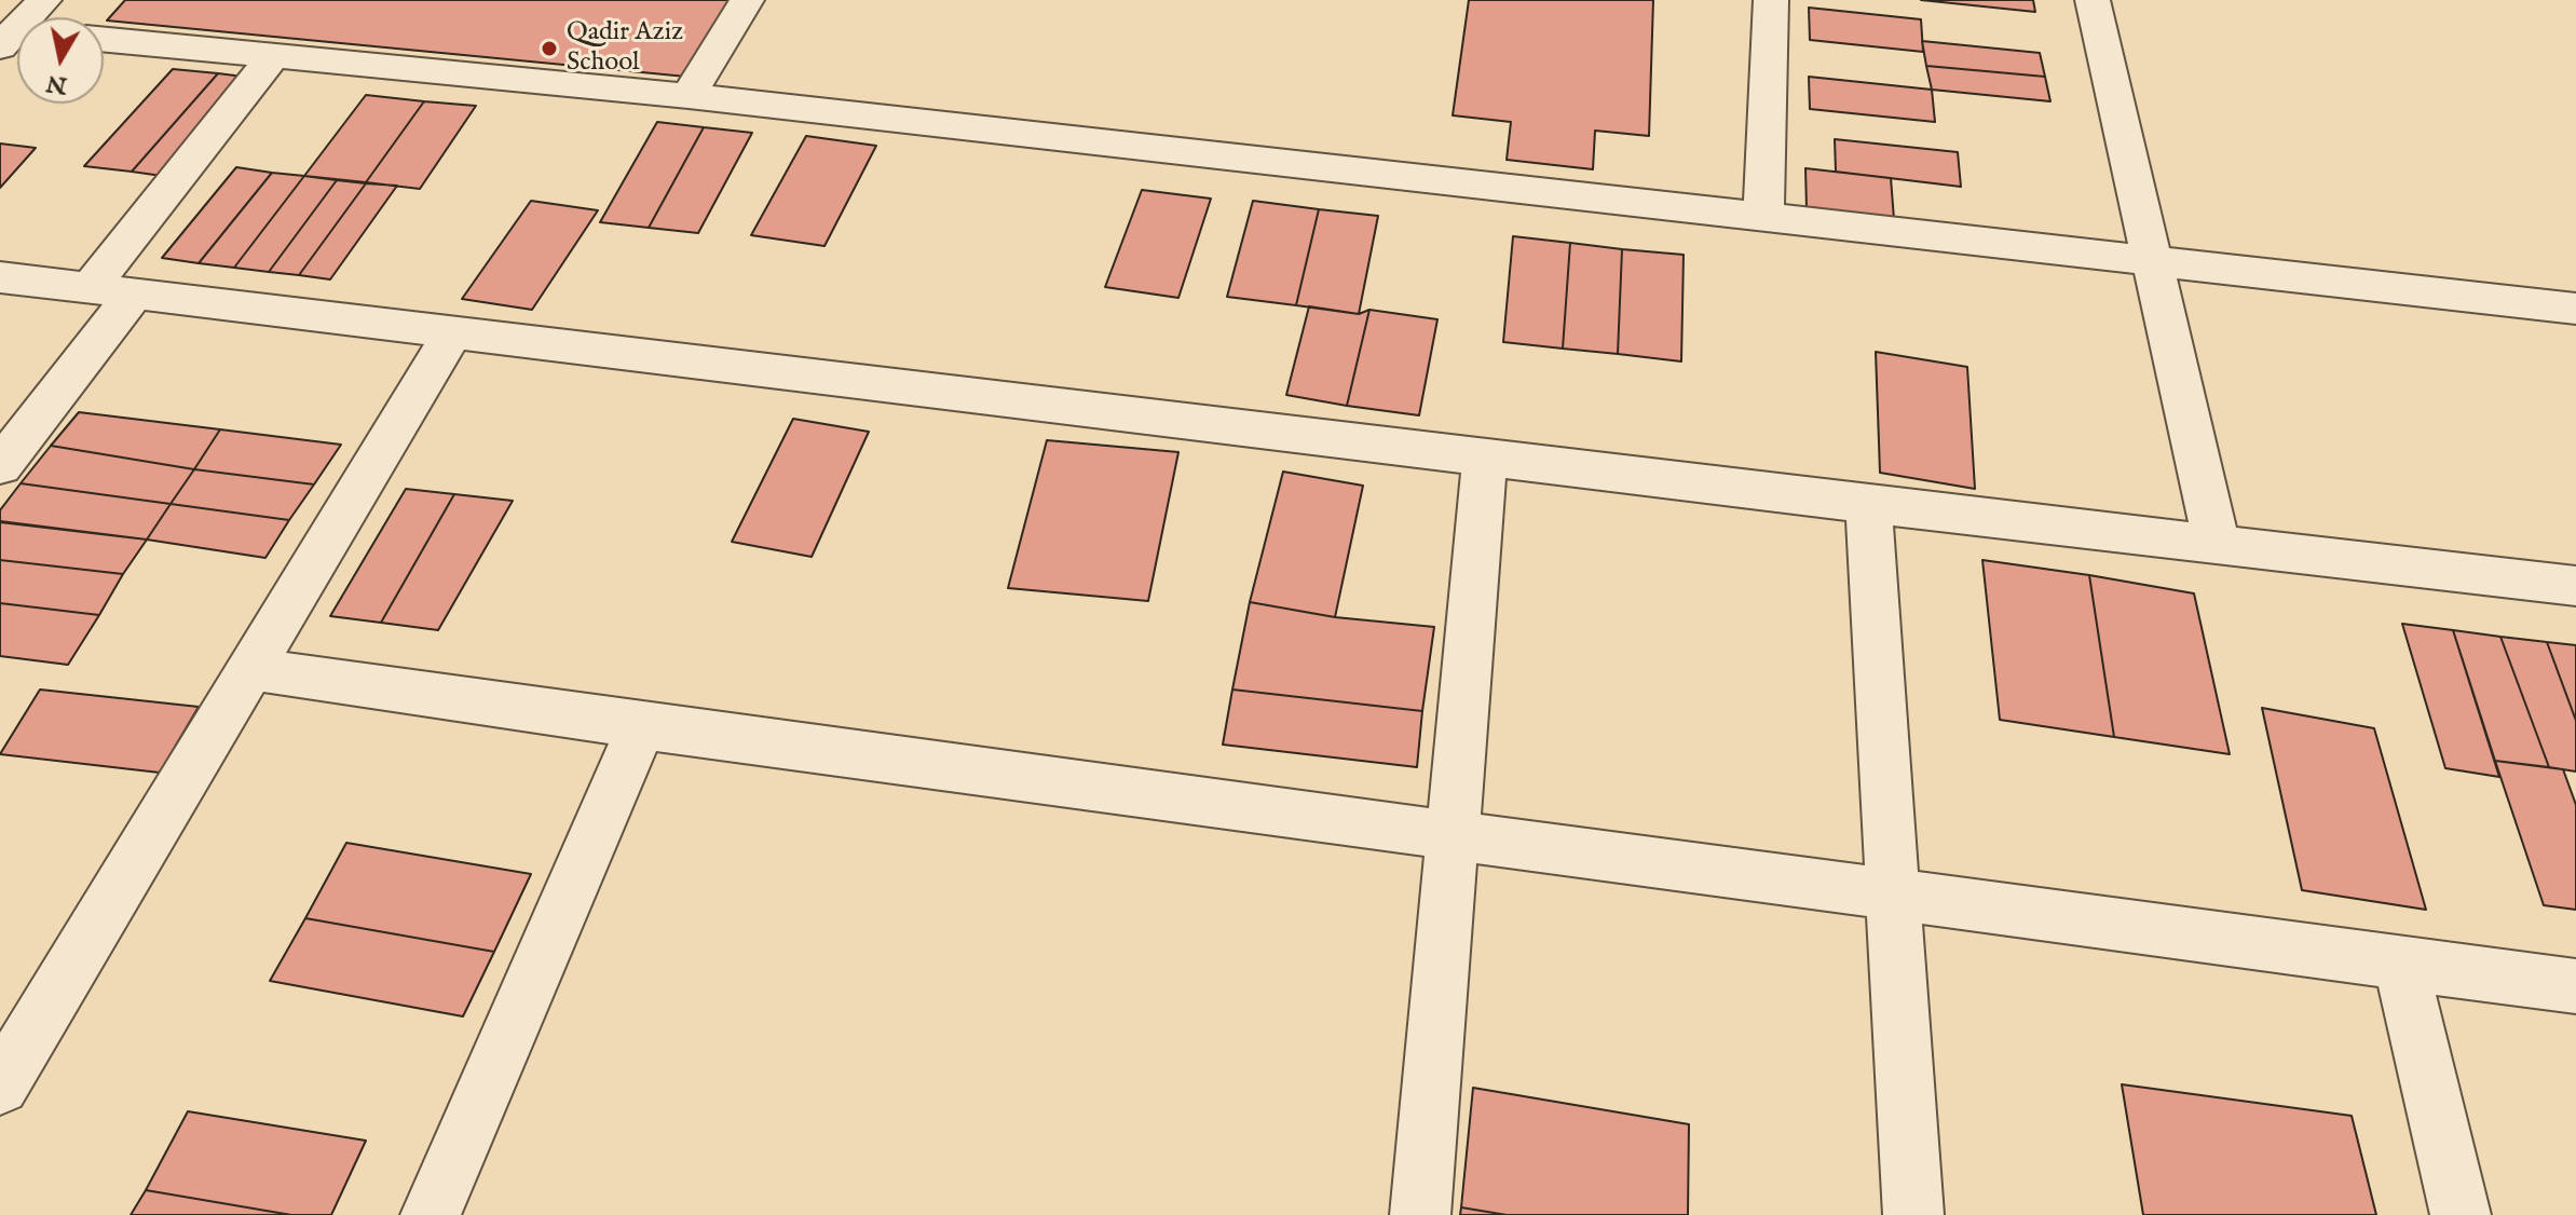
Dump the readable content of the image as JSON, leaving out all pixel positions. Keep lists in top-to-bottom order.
{
  "places": ["Qadir Aziz School"],
  "north": "bottom"
}
